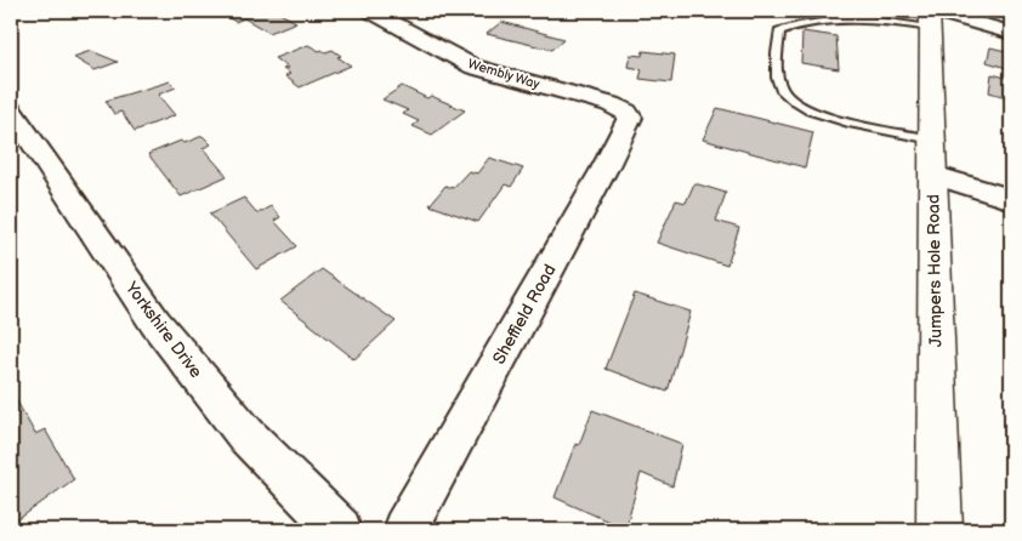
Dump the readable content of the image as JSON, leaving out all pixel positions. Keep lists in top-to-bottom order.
{
  "streets": {
    "main road": ["Jumpers Hole Road"],
    "street": ["Wembly Way", "Sheffield Road", "Yorkshire Drive"]
  },
  "crossings": [
    ["Wembly Way", "Sheffield Road"]
  ]
}
